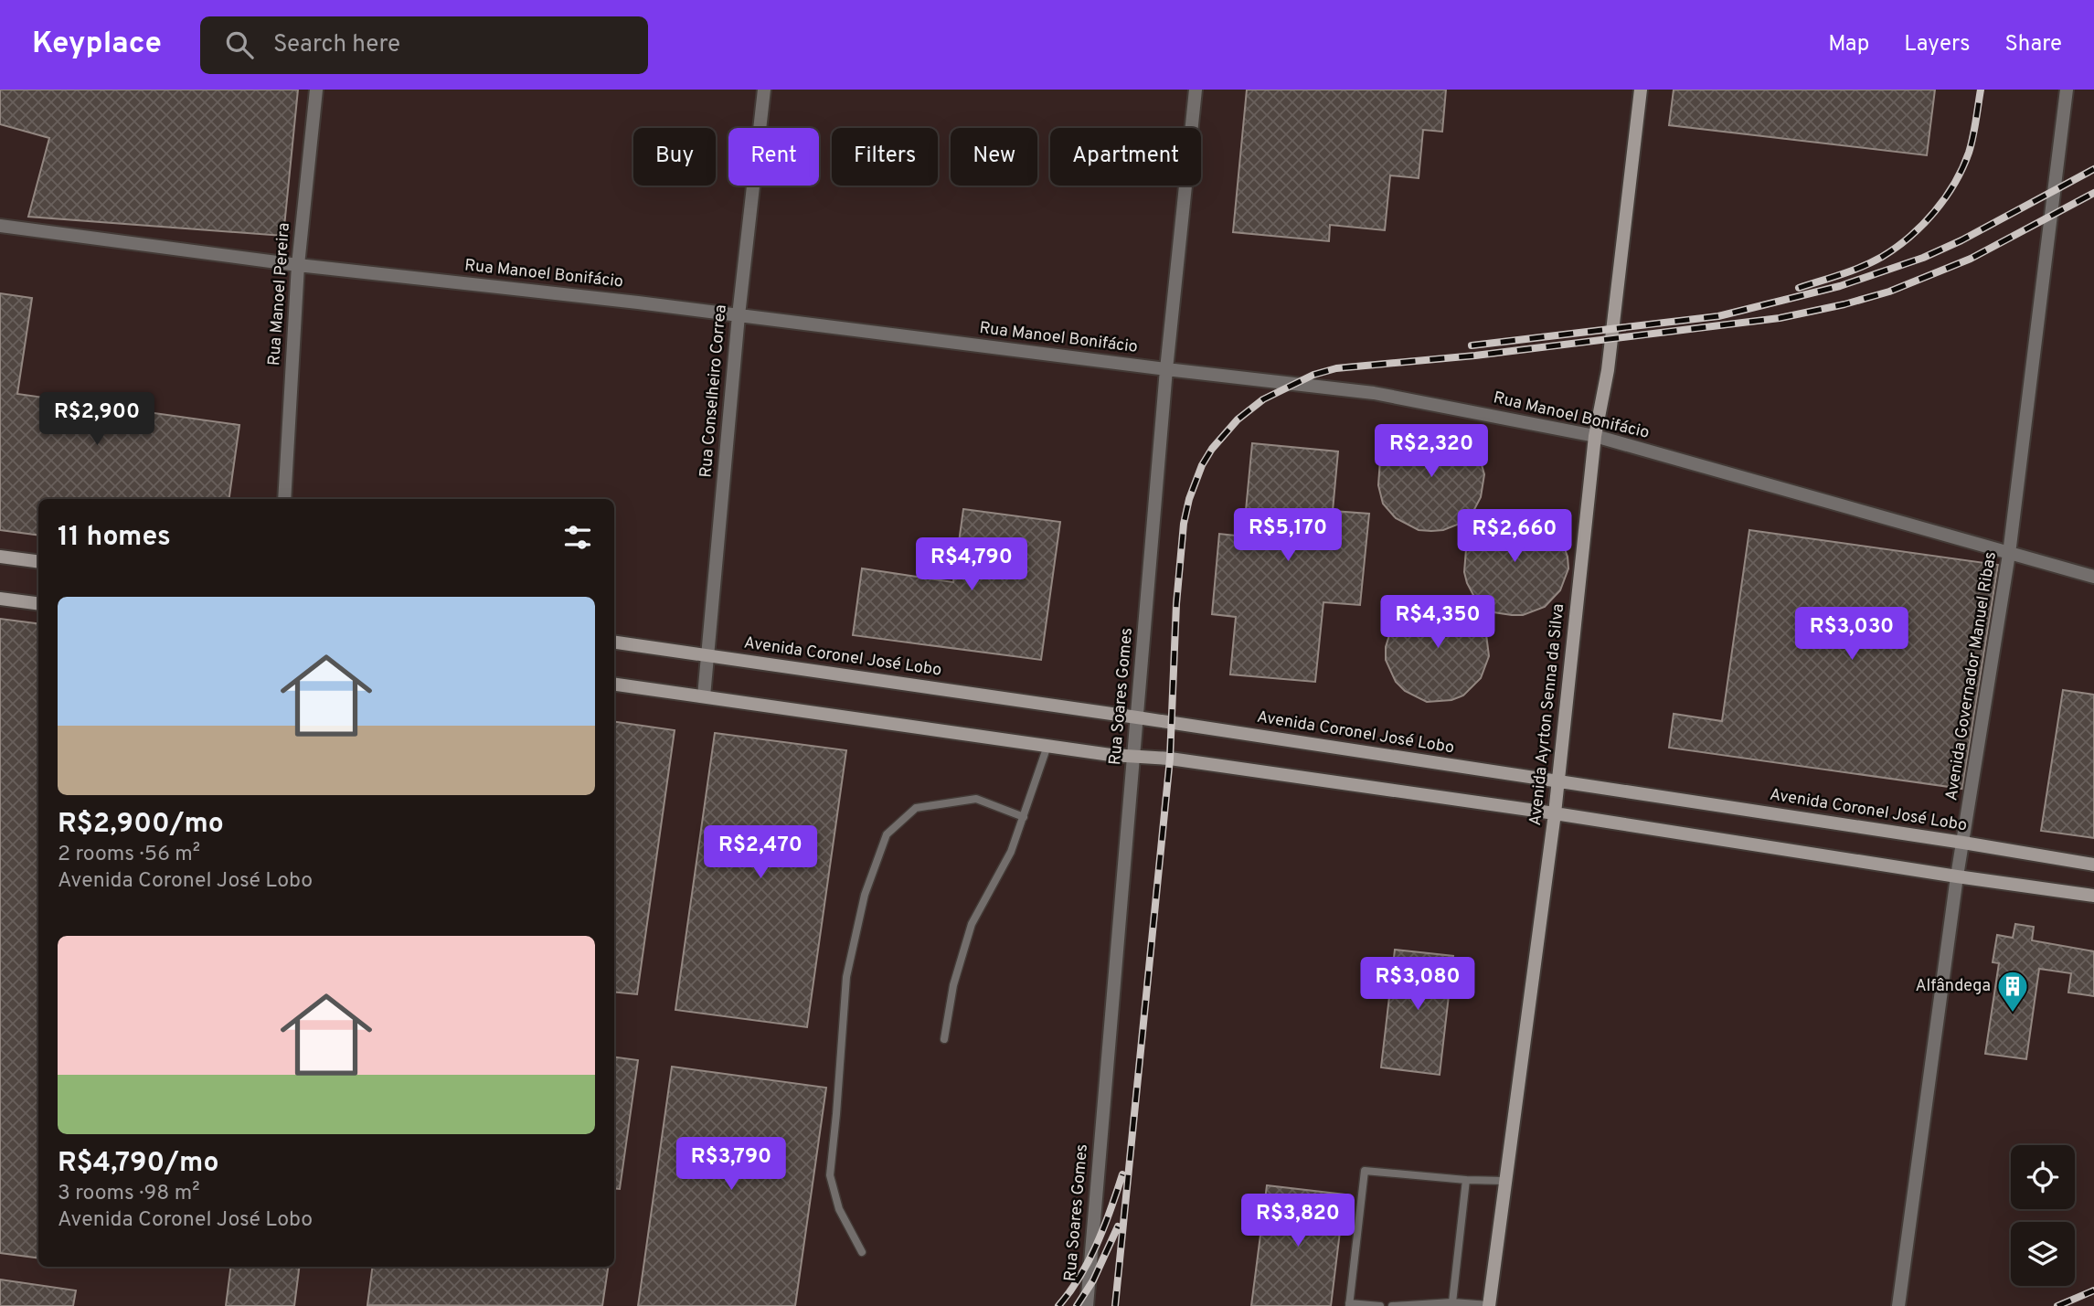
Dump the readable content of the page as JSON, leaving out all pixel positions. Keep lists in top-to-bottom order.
{
  "streets": {
    "street": [
      "Rua Manoel Bonifácio",
      "Rua Manoel Pereira",
      "Rua Conselheiro Correa",
      "Avenida Coronel José Lobo",
      "Avenida Governador Manuel Ribas",
      "Rua Soares Gomes",
      "Avenida Ayrton Senna da Silva"
    ]
  },
  "crossings": [
    ["Rua Manoel Bonifácio", "Rua Manoel Pereira"],
    ["Rua Manoel Bonifácio", "Rua Conselheiro Correa"],
    ["Rua Manoel Bonifácio", "Avenida Governador Manuel Ribas"],
    ["Rua Manoel Bonifácio", "Rua Soares Gomes"],
    ["Rua Manoel Bonifácio", "Avenida Ayrton Senna da Silva"],
    ["Rua Conselheiro Correa", "Avenida Coronel José Lobo"],
    ["Avenida Coronel José Lobo", "Avenida Governador Manuel Ribas"],
    ["Avenida Coronel José Lobo", "Rua Soares Gomes"],
    ["Avenida Coronel José Lobo", "Avenida Ayrton Senna da Silva"]
  ],
  "places": {
    "building": ["Alfândega"]
  },
  "page": {
    "header": "Keyplace",
    "search": "Search here",
    "nav": ["Map", "Layers", "Share"],
    "chip": [
      "Buy",
      "Rent",
      "Filters",
      "New",
      "Apartment"
    ],
    "price": [
      "R$2,900",
      "R$2,320",
      "R$5,170",
      "R$2,660",
      "R$4,790",
      "R$4,350",
      "R$3,030",
      "R$2,470",
      "R$3,080",
      "R$3,790",
      "R$3,820"
    ],
    "heading": "11 homes",
    "list": [
      {
        "name": "R$2,900/mo",
        "note": "2 rooms · 56 m² · Avenida Coronel José Lobo"
      },
      {
        "name": "R$4,790/mo",
        "note": "3 rooms · 98 m² · Avenida Coronel José Lobo"
      }
    ]
  }
}
